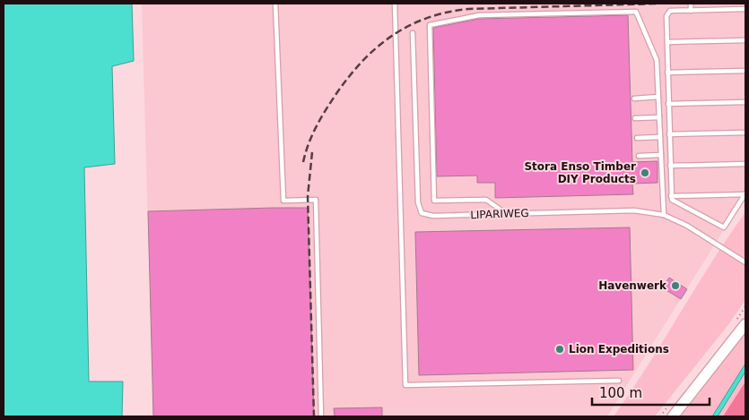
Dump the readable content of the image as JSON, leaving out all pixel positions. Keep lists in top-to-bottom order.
{
  "streets": {
    "lane": ["LIPARIWEG"]
  },
  "places": ["Stora Enso Timber DIY Products", "Havenwerk", "Lion Expeditions"],
  "scale_bar": "100 m"
}
